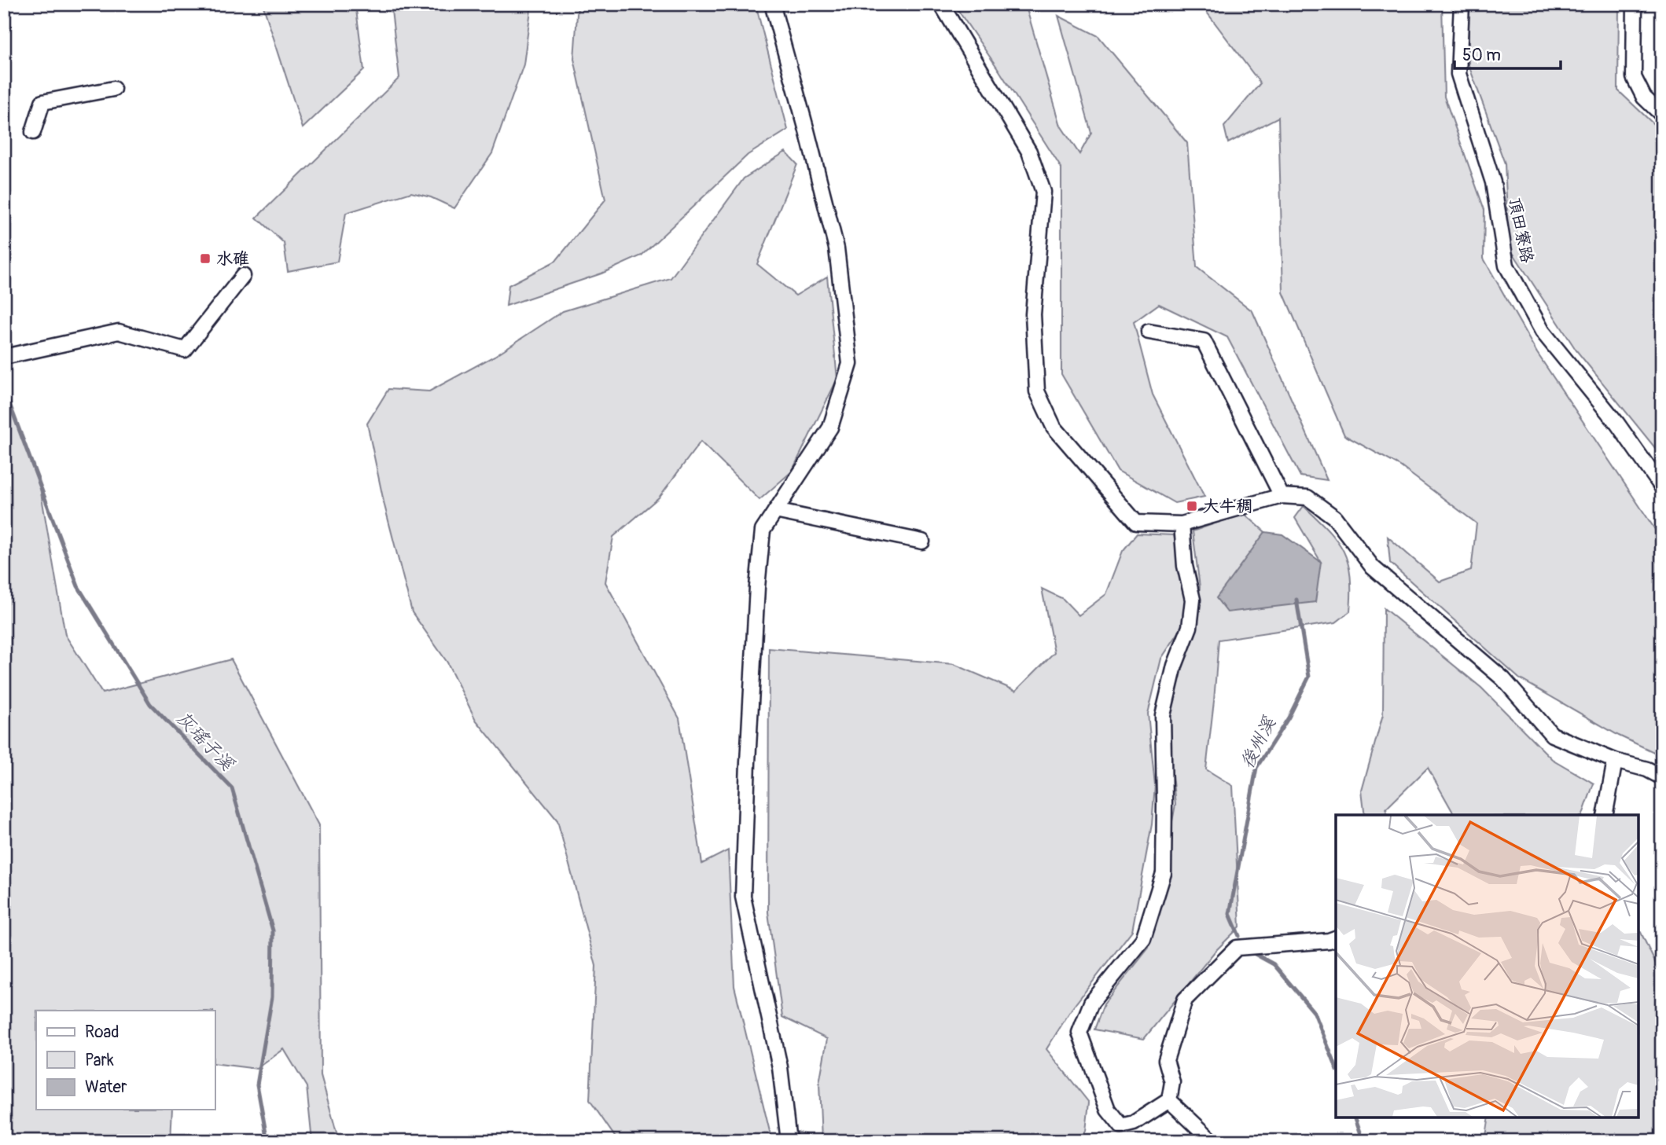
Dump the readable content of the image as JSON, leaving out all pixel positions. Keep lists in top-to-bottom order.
{
  "streets": {
    "street": ["頂田寮路"]
  },
  "water": ["灰瑤子溪", "後州溪"],
  "places": {
    "transit": ["水碓", "大牛稠"]
  },
  "legend": ["Road", "Park", "Water"],
  "scale_bar": "50 m"
}
